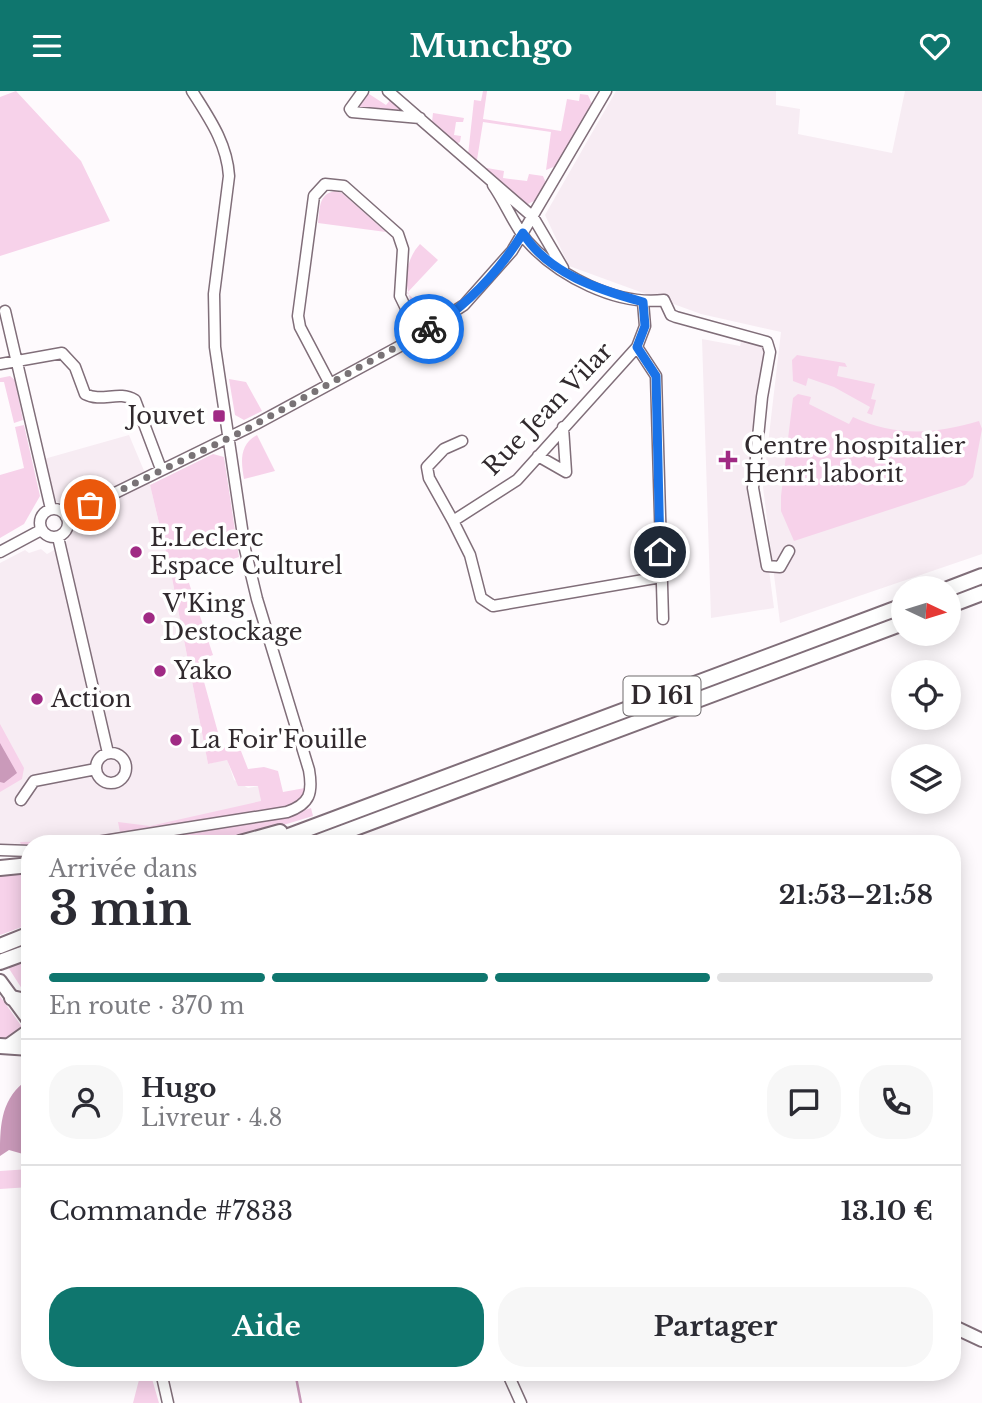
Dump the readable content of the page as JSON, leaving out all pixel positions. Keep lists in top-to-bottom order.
{
  "streets": {
    "main road": ["D 161"],
    "street": ["Rue Jean Vilar"]
  },
  "places": {
    "transit": ["Jouvet"],
    "health": ["Centre hospitalier Henri laborit"],
    "other": [
      "E.Leclerc Espace Culturel",
      "V'King Destockage",
      "Yako",
      "Action",
      "La Foir'Fouille"
    ]
  },
  "north": "right",
  "page": {
    "header": "Munchgo",
    "heading": ["3 min", "Arrivée dans", "21:53–21:58"],
    "panel": [
      "Hugo",
      "Livreur · 4.8",
      "Commande #7833",
      "13.10 €"
    ],
    "bar": "En route · 370 m",
    "buttons": ["Aide", "Partager"]
  }
}
